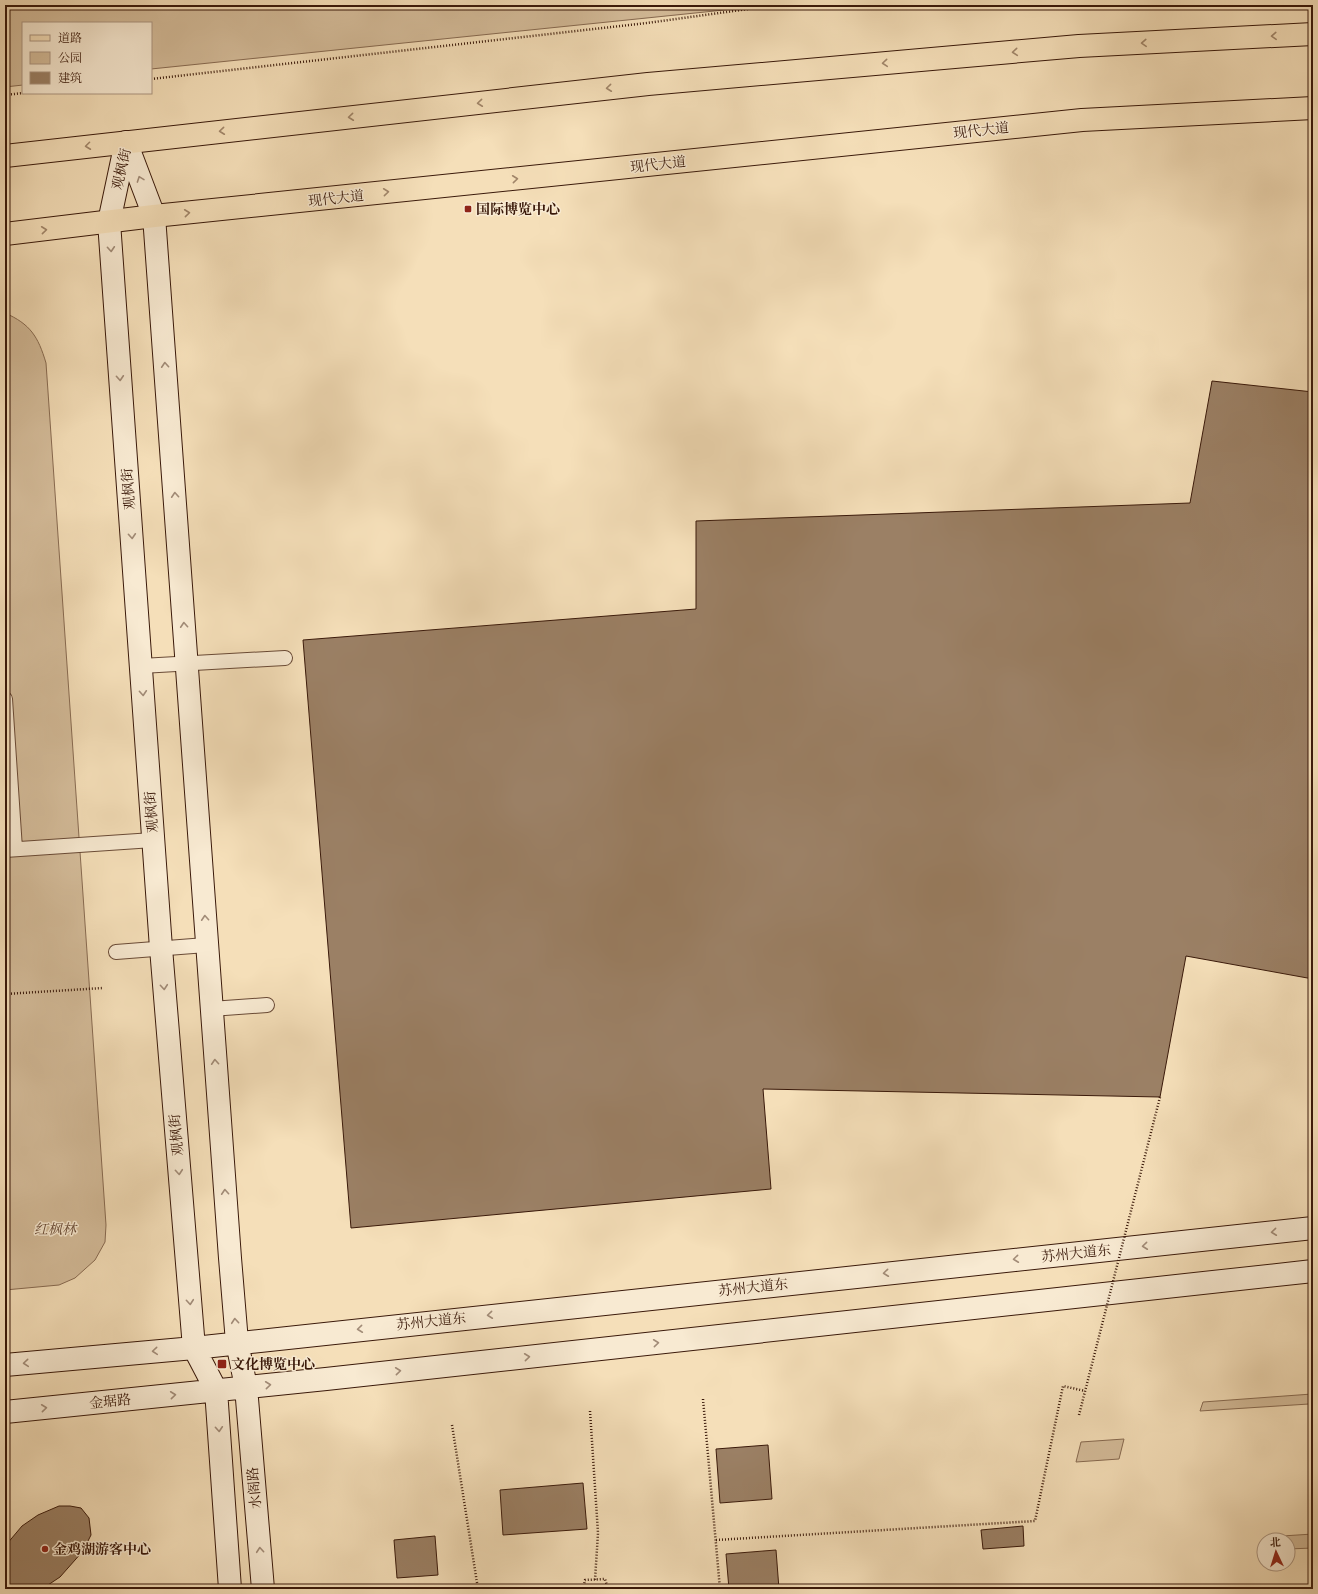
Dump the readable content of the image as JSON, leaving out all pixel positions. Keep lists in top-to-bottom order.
{
  "streets": {
    "main road": ["现代大道"],
    "street": [
      "观枫街",
      "苏州大道东",
      "金琚路",
      "水阁路"
    ]
  },
  "crossings": [
    ["现代大道", "观枫街"],
    ["观枫街", "苏州大道东"],
    ["观枫街", "金琚路"],
    ["观枫街", "水阁路"]
  ],
  "parks": ["红枫林"],
  "places": {
    "transit": ["国际博览中心", "文化博览中心"],
    "other": ["金鸡湖游客中心"]
  },
  "legend": ["道路", "公园", "建筑"],
  "north": "top"
}
